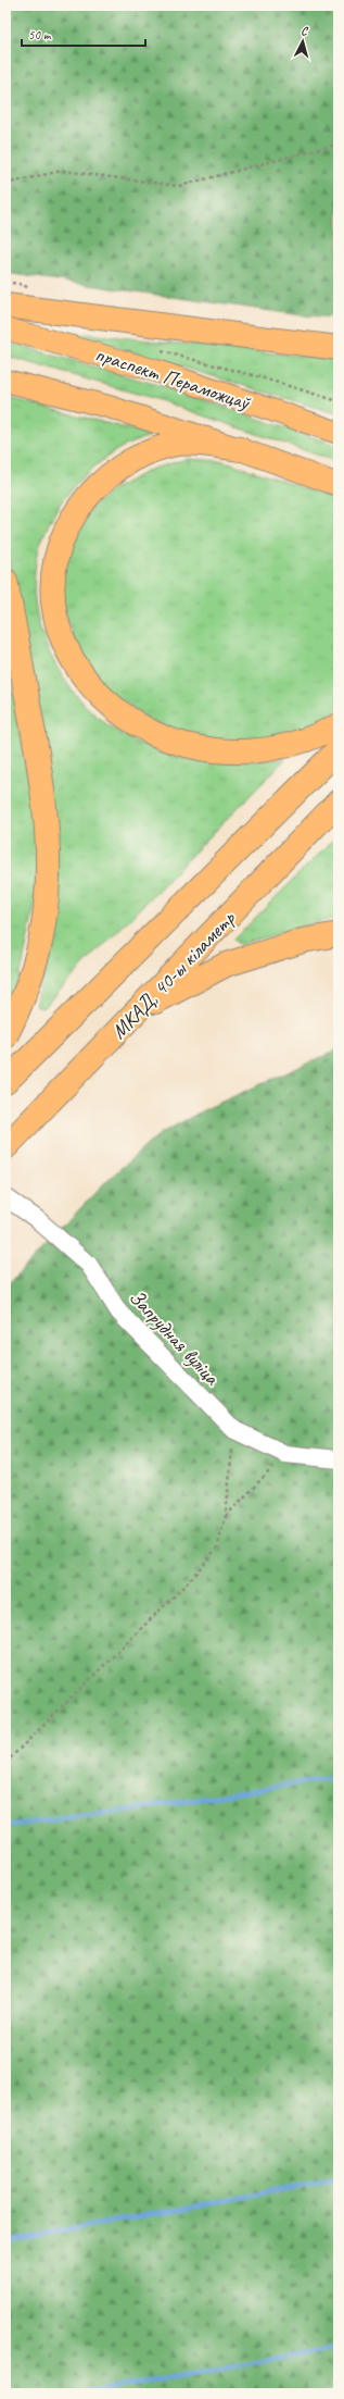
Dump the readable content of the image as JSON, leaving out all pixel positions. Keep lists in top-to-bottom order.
{
  "streets": {
    "highway": ["МКАД, 40-ы кіламетр"],
    "main road": ["праспект Пераможцаў"],
    "lane": ["Запрудная вуліца"]
  },
  "scale_bar": "50 m",
  "north": "top"
}
